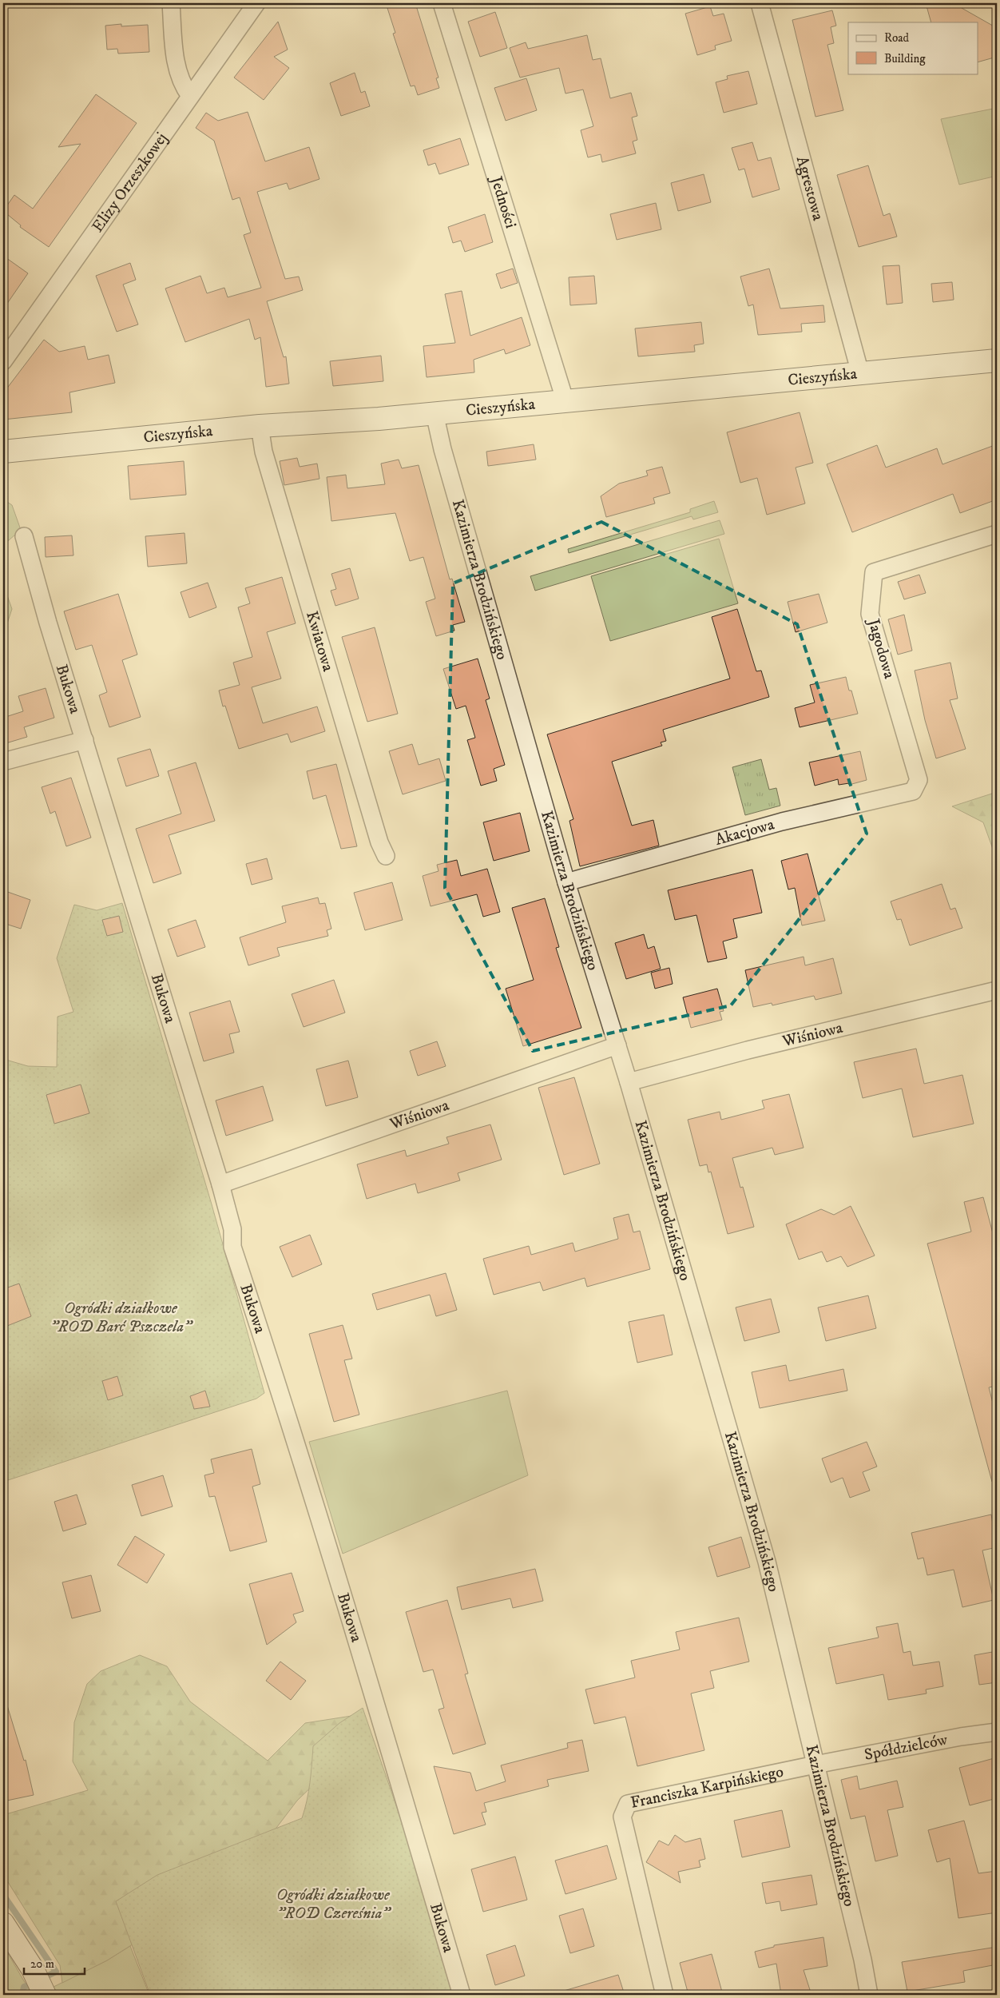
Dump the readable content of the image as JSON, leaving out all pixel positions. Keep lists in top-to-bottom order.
{
  "streets": {
    "main road": ["Cieszyńska"],
    "street": [
      "Elizy Orzeszkowej",
      "Agrestowa",
      "Jedności",
      "Kazimierza Brodzińskiego",
      "Kwiatowa",
      "Jagodowa",
      "Bukowa",
      "Akacjowa",
      "Wiśniowa",
      "Spółdzielców",
      "Franciszka Karpińskiego"
    ]
  },
  "crossings": [
    ["Agrestowa", "Cieszyńska"],
    ["Jedności", "Cieszyńska"],
    ["Cieszyńska", "Kazimierza Brodzińskiego"],
    ["Cieszyńska", "Kwiatowa"],
    ["Kazimierza Brodzińskiego", "Akacjowa"],
    ["Kazimierza Brodzińskiego", "Wiśniowa"],
    ["Kazimierza Brodzińskiego", "Spółdzielców"],
    ["Kazimierza Brodzińskiego", "Franciszka Karpińskiego"],
    ["Jagodowa", "Akacjowa"],
    ["Bukowa", "Wiśniowa"],
    ["Spółdzielców", "Franciszka Karpińskiego"]
  ],
  "parks": ["Ogródki działkowe \"ROD Barć Pszczela\"", "Ogródki działkowe \"ROD Czereśnia\""],
  "legend": ["Road", "Building"],
  "scale_bar": "20 m"
}
